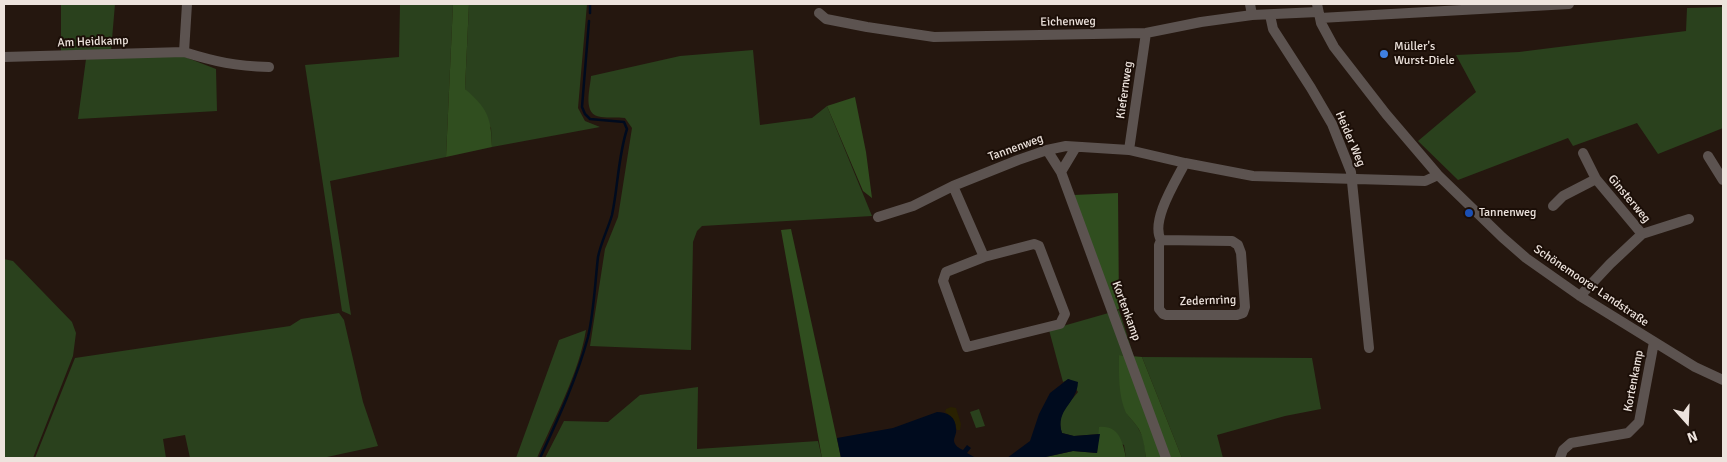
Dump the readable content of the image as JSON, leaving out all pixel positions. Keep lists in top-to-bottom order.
{
  "streets": {
    "street": [
      "Eichenweg",
      "Am Heidkamp",
      "Kiefernweg",
      "Heider Weg",
      "Tannenweg",
      "Ginsterweg",
      "Schönemoorer Landstraße",
      "Zedernring",
      "Kortenkamp"
    ]
  },
  "crossings": [
    ["Eichenweg", "Kiefernweg"],
    ["Eichenweg", "Heider Weg"],
    ["Eichenweg", "Schönemoorer Landstraße"],
    ["Kiefernweg", "Tannenweg"],
    ["Heider Weg", "Tannenweg"],
    ["Tannenweg", "Schönemoorer Landstraße"],
    ["Tannenweg", "Zedernring"],
    ["Tannenweg", "Kortenkamp"],
    ["Ginsterweg", "Schönemoorer Landstraße"],
    ["Schönemoorer Landstraße", "Kortenkamp"]
  ],
  "places": ["Müller's Wurst-Diele", "Tannenweg"],
  "north": "bottom"
}
